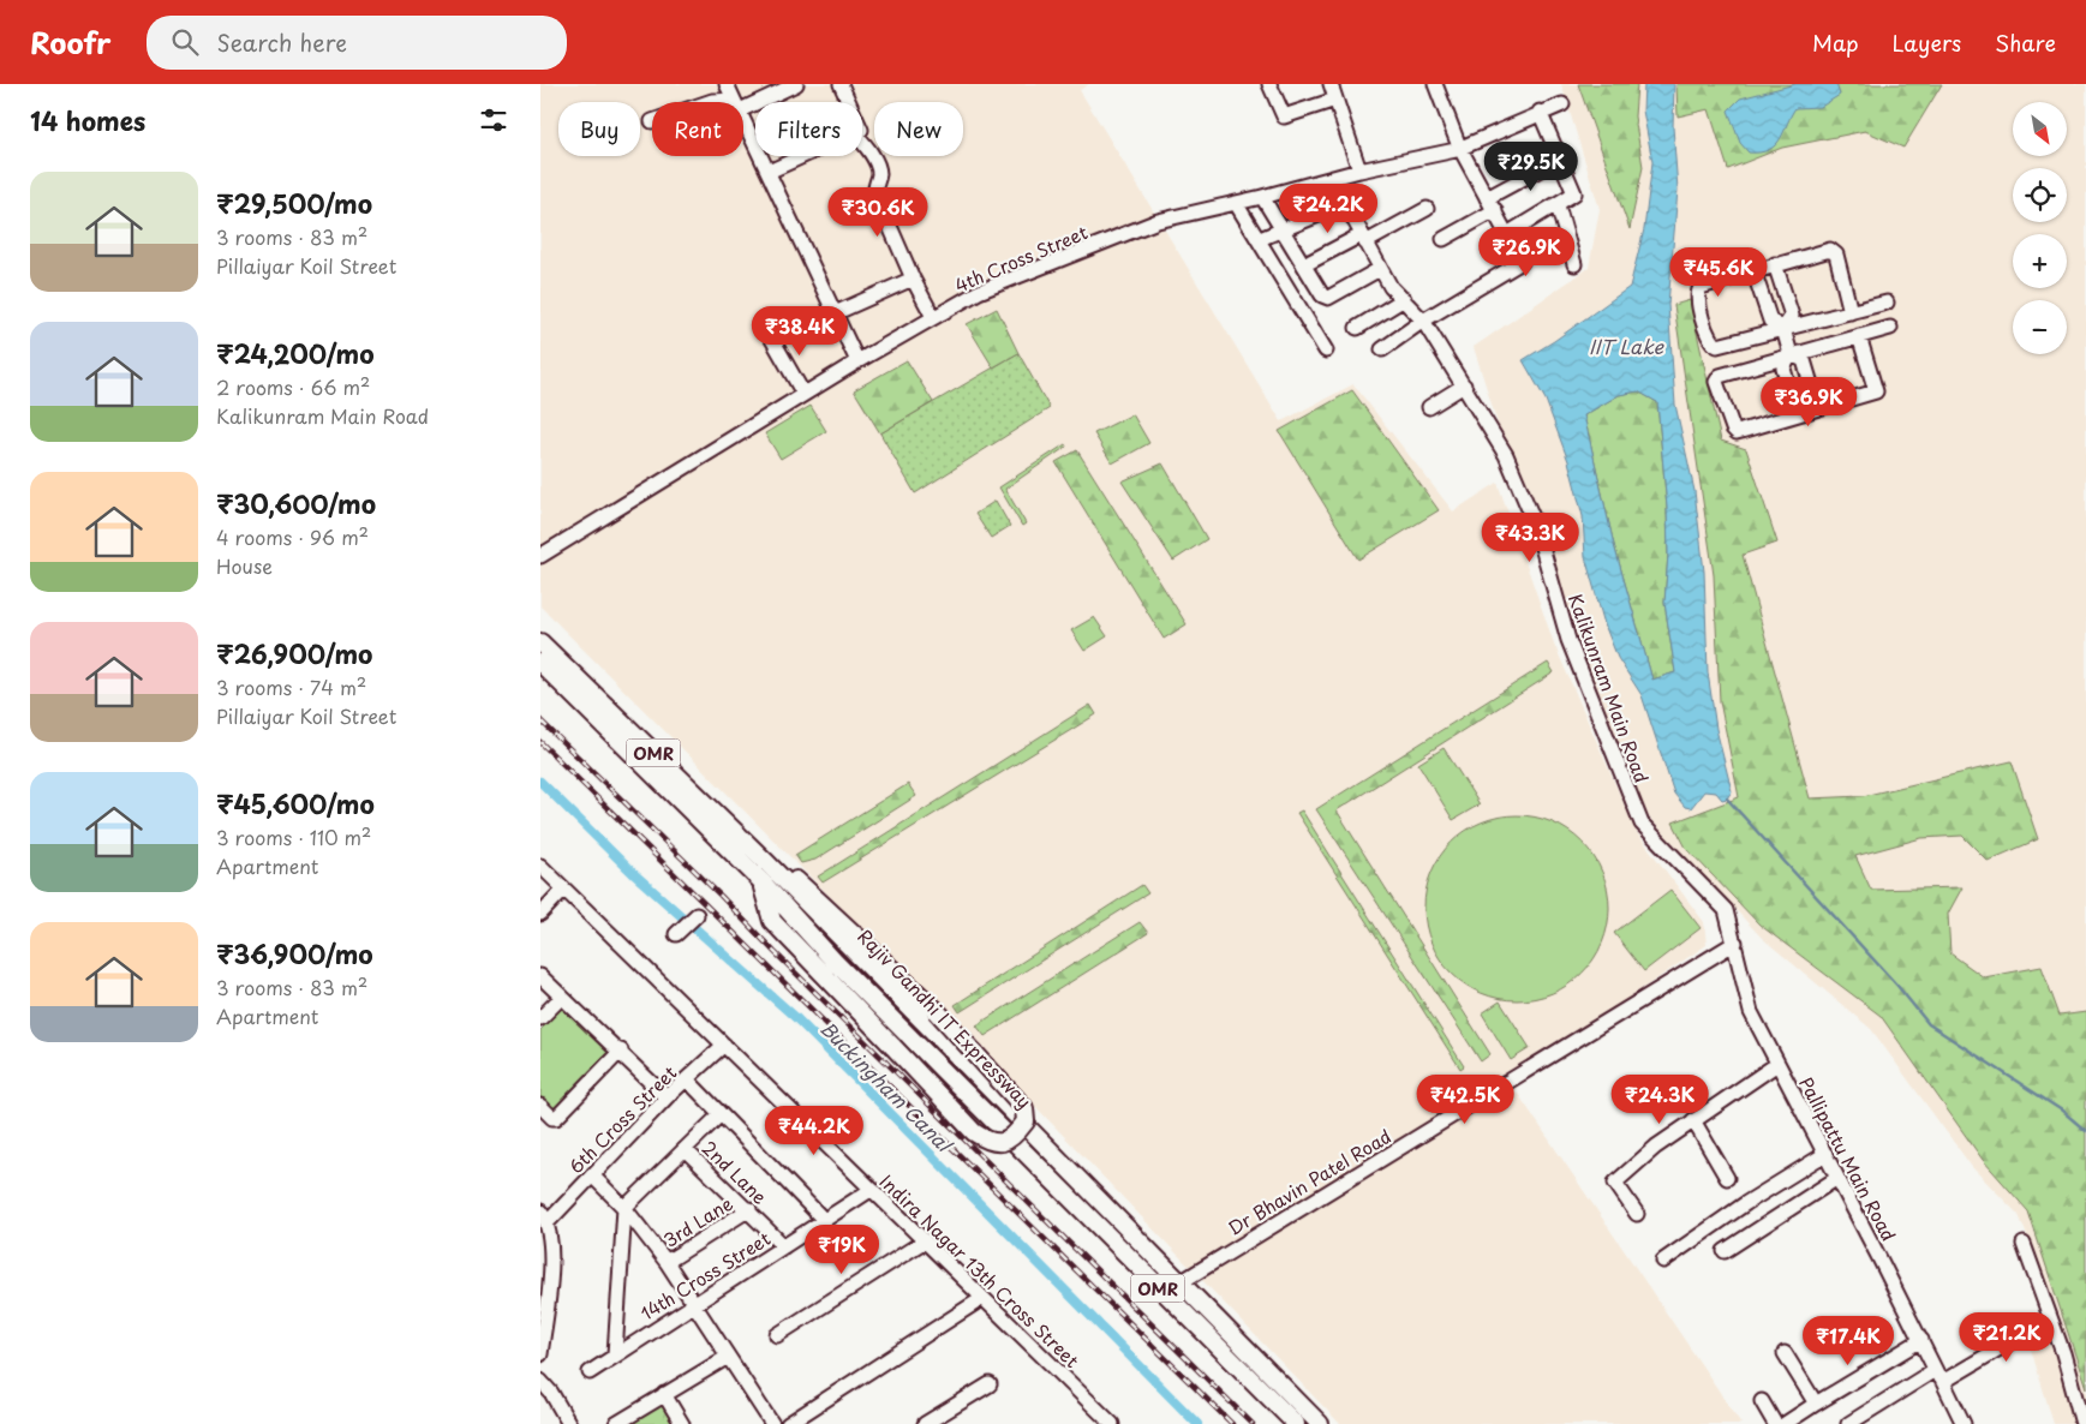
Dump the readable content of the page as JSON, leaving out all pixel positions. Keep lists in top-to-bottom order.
{
  "streets": {
    "main road": ["OMR", "Rajiv Gandhi IT Expressway"],
    "street": [
      "4th Cross Street",
      "Kalikunram Main Road",
      "6th Cross Street",
      "Pallipattu Main Road",
      "2nd Lane",
      "Dr Bhavin Patel Road",
      "3rd Lane",
      "Indira Nagar 13th Cross Street",
      "14th Cross Street"
    ]
  },
  "crossings": [
    ["4th Cross Street", "Kalikunram Main Road"],
    ["Kalikunram Main Road", "Pallipattu Main Road"],
    ["Kalikunram Main Road", "Dr Bhavin Patel Road"],
    ["Rajiv Gandhi IT Expressway", "Dr Bhavin Patel Road"],
    ["6th Cross Street", "Indira Nagar 13th Cross Street"],
    ["Pallipattu Main Road", "Dr Bhavin Patel Road"],
    ["2nd Lane", "3rd Lane"],
    ["2nd Lane", "14th Cross Street"],
    ["Indira Nagar 13th Cross Street", "14th Cross Street"]
  ],
  "water": ["IIT Lake", "Buckingham Canal"],
  "north": "bottom right",
  "page": {
    "header": "Roofr",
    "search": "Search here",
    "nav": ["Map", "Layers", "Share"],
    "heading": "14 homes",
    "map_buttons": ["+", "−"],
    "chip": [
      "Buy",
      "Rent",
      "Filters",
      "New"
    ],
    "price": [
      "₹29.5K",
      "₹24.2K",
      "₹30.6K",
      "₹26.9K",
      "₹45.6K",
      "₹38.4K",
      "₹36.9K",
      "₹43.3K",
      "₹42.5K",
      "₹24.3K",
      "₹44.2K",
      "₹19K",
      "₹21.2K",
      "₹17.4K"
    ],
    "list": [
      {
        "name": "₹29,500/mo",
        "note": "3 rooms · 83 m² · Pillaiyar Koil Street"
      },
      {
        "name": "₹24,200/mo",
        "note": "2 rooms · 66 m² · Kalikunram Main Road"
      },
      {
        "name": "₹30,600/mo",
        "note": "4 rooms · 96 m² · House"
      },
      {
        "name": "₹26,900/mo",
        "note": "3 rooms · 74 m² · Pillaiyar Koil Street"
      },
      {
        "name": "₹45,600/mo",
        "note": "3 rooms · 110 m² · Apartment"
      },
      {
        "name": "₹36,900/mo",
        "note": "3 rooms · 83 m² · Apartment"
      }
    ]
  }
}
